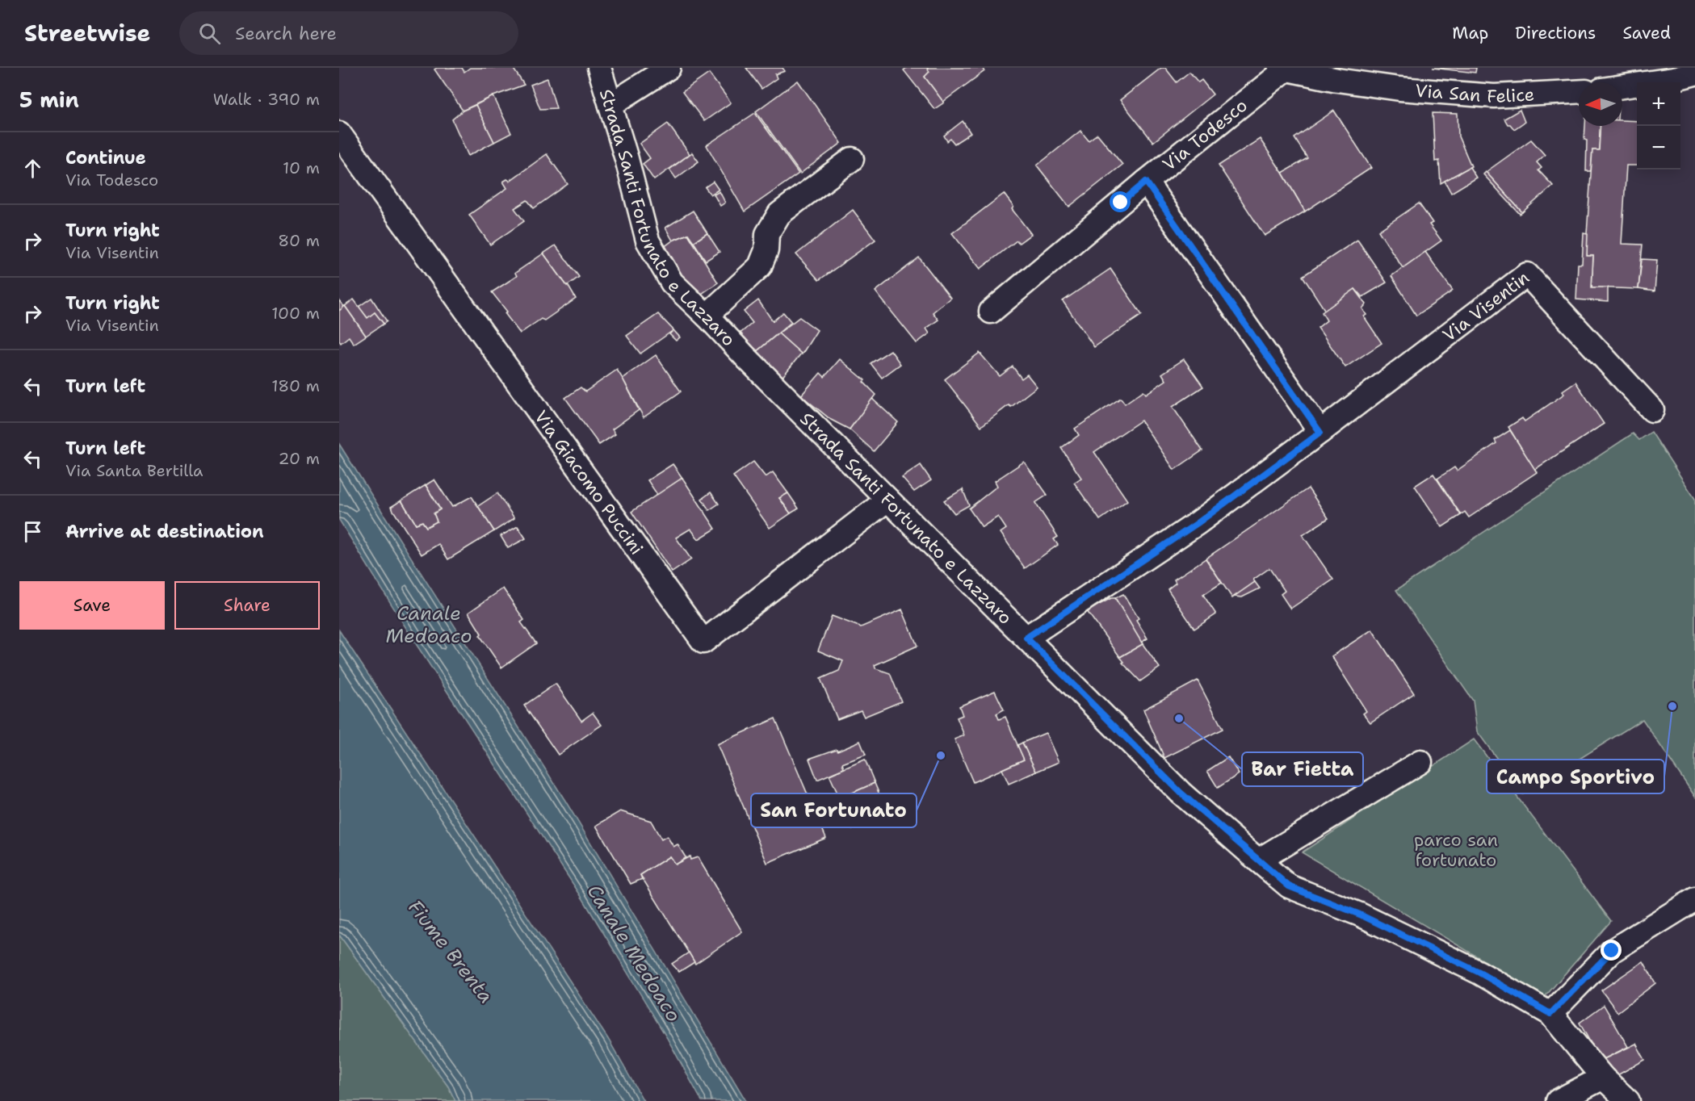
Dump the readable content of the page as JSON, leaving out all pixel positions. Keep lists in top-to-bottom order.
{
  "streets": {
    "street": [
      "Via San Felice",
      "Via Todesco",
      "Strada Santi Fortunato e Lazzaro",
      "Via Visentin",
      "Via Giacomo Puccini"
    ]
  },
  "crossings": [
    ["Via San Felice", "Via Todesco"],
    ["Strada Santi Fortunato e Lazzaro", "Via Visentin"],
    ["Strada Santi Fortunato e Lazzaro", "Via Giacomo Puccini"]
  ],
  "water": ["Canale Medoaco", "Fiume Brenta"],
  "parks": ["parco san fortunato"],
  "places": ["Campo Sportivo", "Bar Fietta", "San Fortunato"],
  "north": "left",
  "page": {
    "header": "Streetwise",
    "search": "Search here",
    "nav": ["Map", "Directions", "Saved"],
    "heading": ["5 min", "Walk · 390 m"],
    "map_buttons": ["+", "−"],
    "list": [
      ["Continue", "Via Todesco", "10 m"],
      ["Turn right", "Via Visentin", "80 m"],
      ["Turn right", "Via Visentin", "100 m"],
      ["Turn left", "180 m"],
      ["Turn left", "Via Santa Bertilla", "20 m"],
      "Arrive at destination"
    ],
    "buttons": ["Save", "Share"]
  }
}
